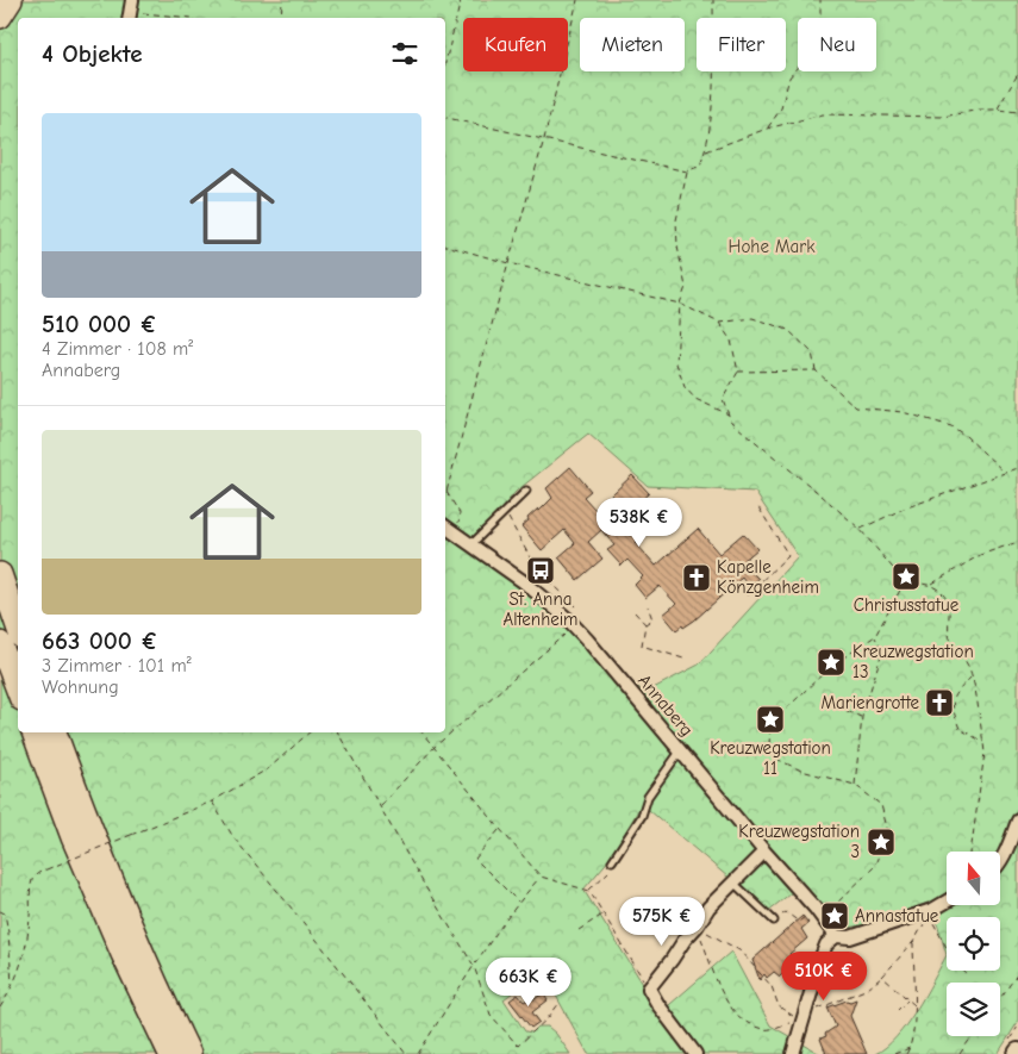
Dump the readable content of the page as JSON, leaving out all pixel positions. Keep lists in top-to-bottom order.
{
  "streets": {
    "street": ["Annaberg"]
  },
  "parks": ["Hohe Mark"],
  "places": {
    "bus stop": ["St. Anna Altenheim"],
    "place": [
      "Christusstatue",
      "Kreuzwegstation 13",
      "Kreuzwegstation 11",
      "Kreuzwegstation 3",
      "Annastatue"
    ],
    "church": ["Kapelle Könzgenheim", "Mariengrotte"]
  },
  "north": "top",
  "page": {
    "chip": [
      "Kaufen",
      "Mieten",
      "Filter",
      "Neu"
    ],
    "heading": "4 Objekte",
    "list": [
      {
        "name": "510 000 €",
        "note": "4 Zimmer · 108 m² · Annaberg"
      },
      {
        "name": "663 000 €",
        "note": "3 Zimmer · 101 m² · Wohnung"
      }
    ],
    "price": [
      "538K €",
      "575K €",
      "510K €",
      "663K €"
    ]
  }
}
